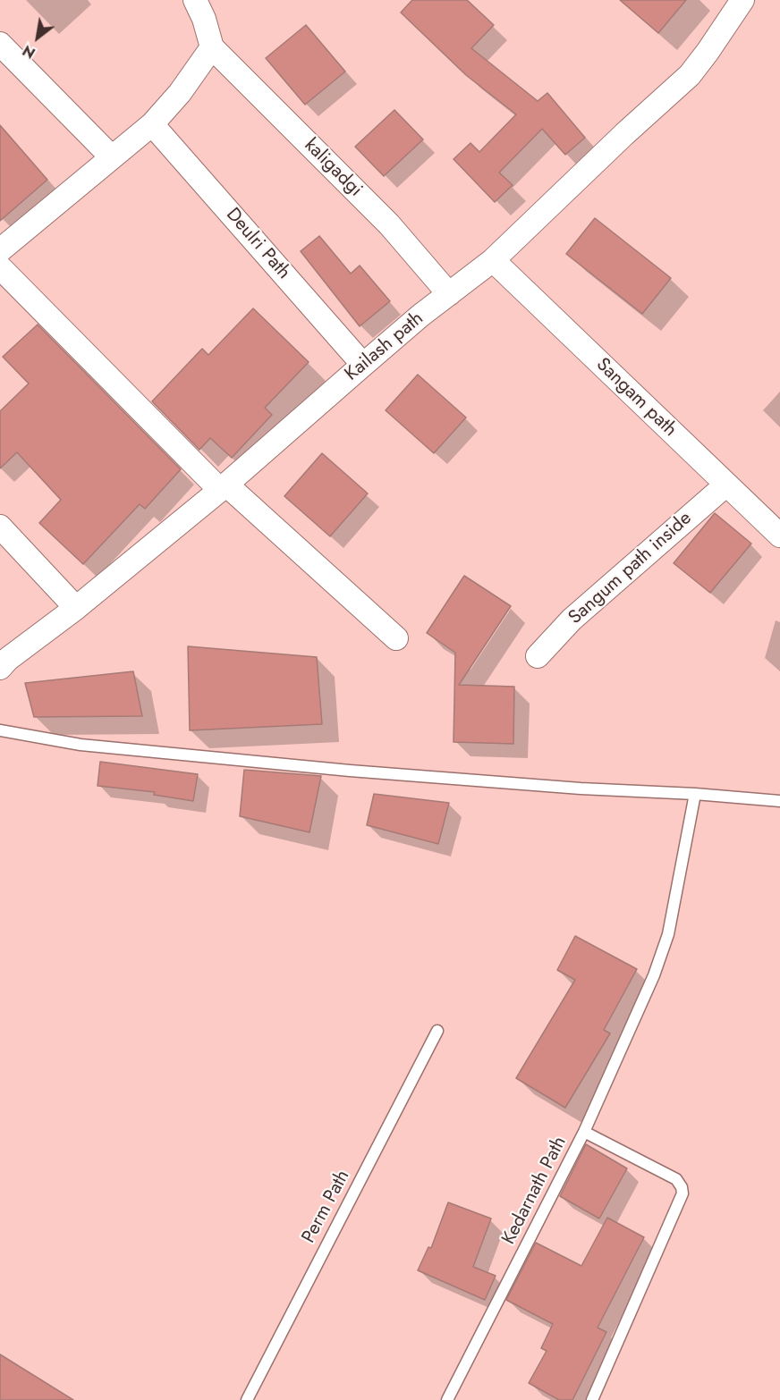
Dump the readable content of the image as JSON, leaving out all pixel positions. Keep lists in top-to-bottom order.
{
  "streets": {
    "street": [
      "kaligadgi",
      "Deulri Path",
      "Kailash path",
      "Sangam path",
      "Sangum path inside"
    ],
    "lane": ["Kedarnath Path", "Perm Path"]
  },
  "crossings": [
    ["kaligadgi", "Kailash path"],
    ["Deulri Path", "Kailash path"],
    ["Kailash path", "Sangam path"],
    ["Sangam path", "Sangum path inside"]
  ],
  "north": "bottom left"
}
